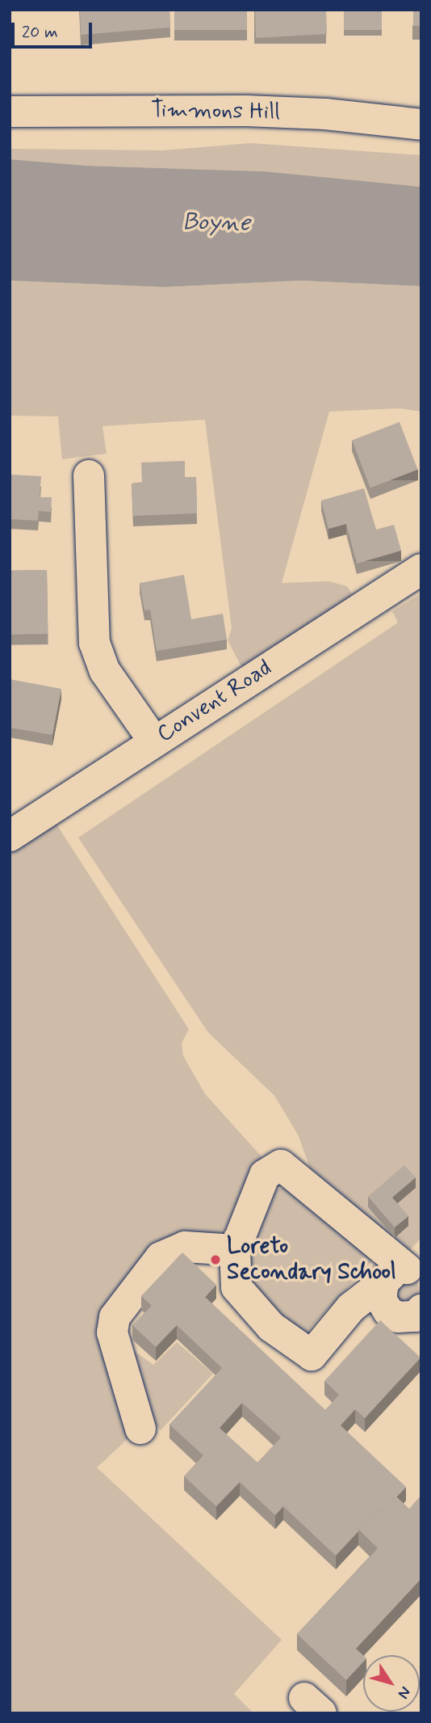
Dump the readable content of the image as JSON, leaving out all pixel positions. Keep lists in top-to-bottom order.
{
  "streets": {
    "street": ["Timmons Hill", "Convent Road"]
  },
  "water": ["Boyne"],
  "places": ["Loreto Secondary School"],
  "scale_bar": "20 m",
  "north": "bottom right"
}
